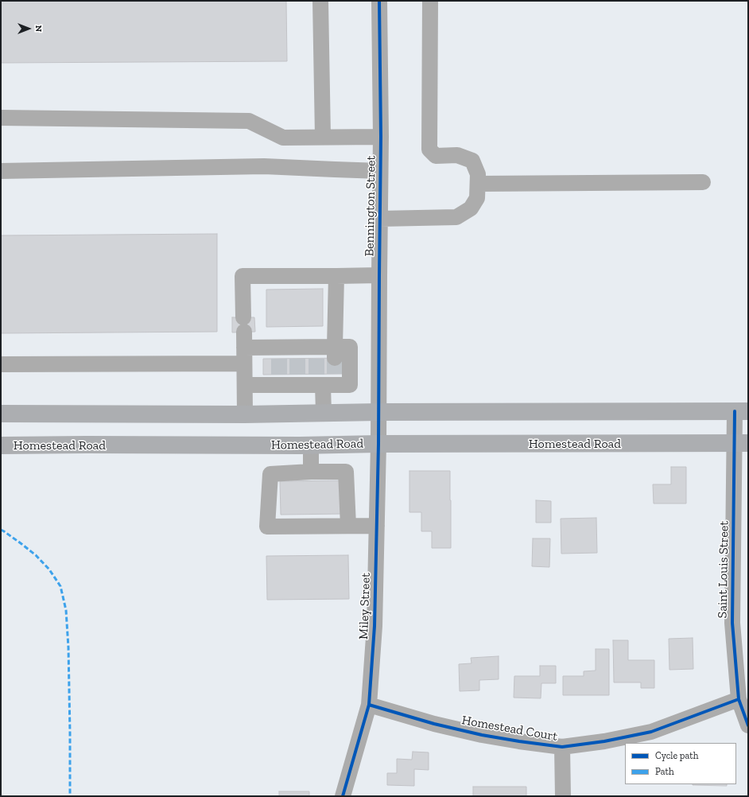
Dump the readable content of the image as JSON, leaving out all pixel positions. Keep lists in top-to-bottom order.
{
  "streets": {
    "main road": ["Homestead Road"],
    "street": [
      "Bennington Street",
      "Saint Louis Street",
      "Miley Street",
      "Homestead Court"
    ]
  },
  "crossings": [
    ["Bennington Street", "Miley Street"],
    ["Homestead Road", "Saint Louis Street"],
    ["Homestead Road", "Miley Street"],
    ["Saint Louis Street", "Homestead Court"],
    ["Miley Street", "Homestead Court"]
  ],
  "legend": ["Cycle path", "Path"],
  "north": "right"
}
